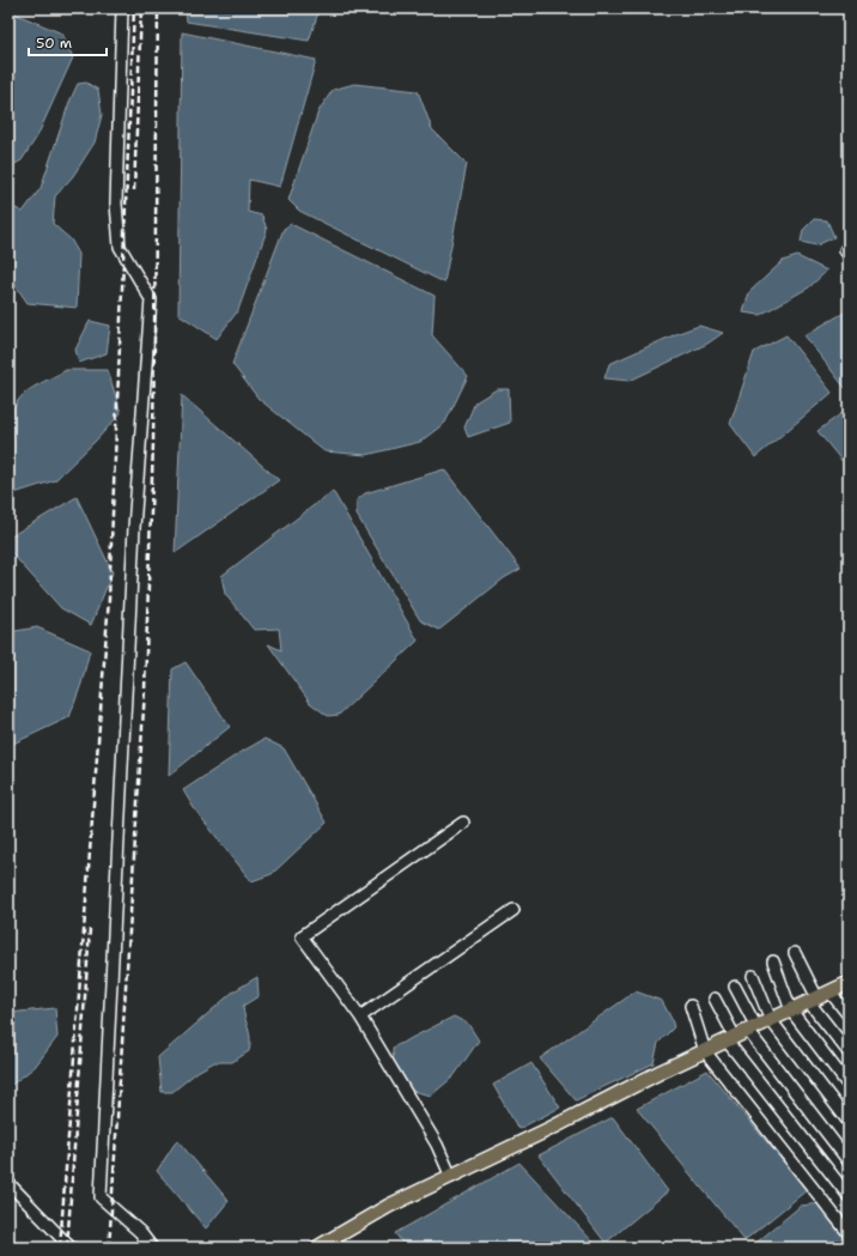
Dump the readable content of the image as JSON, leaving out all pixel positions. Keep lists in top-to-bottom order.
{
  "scale_bar": "50 m"
}
